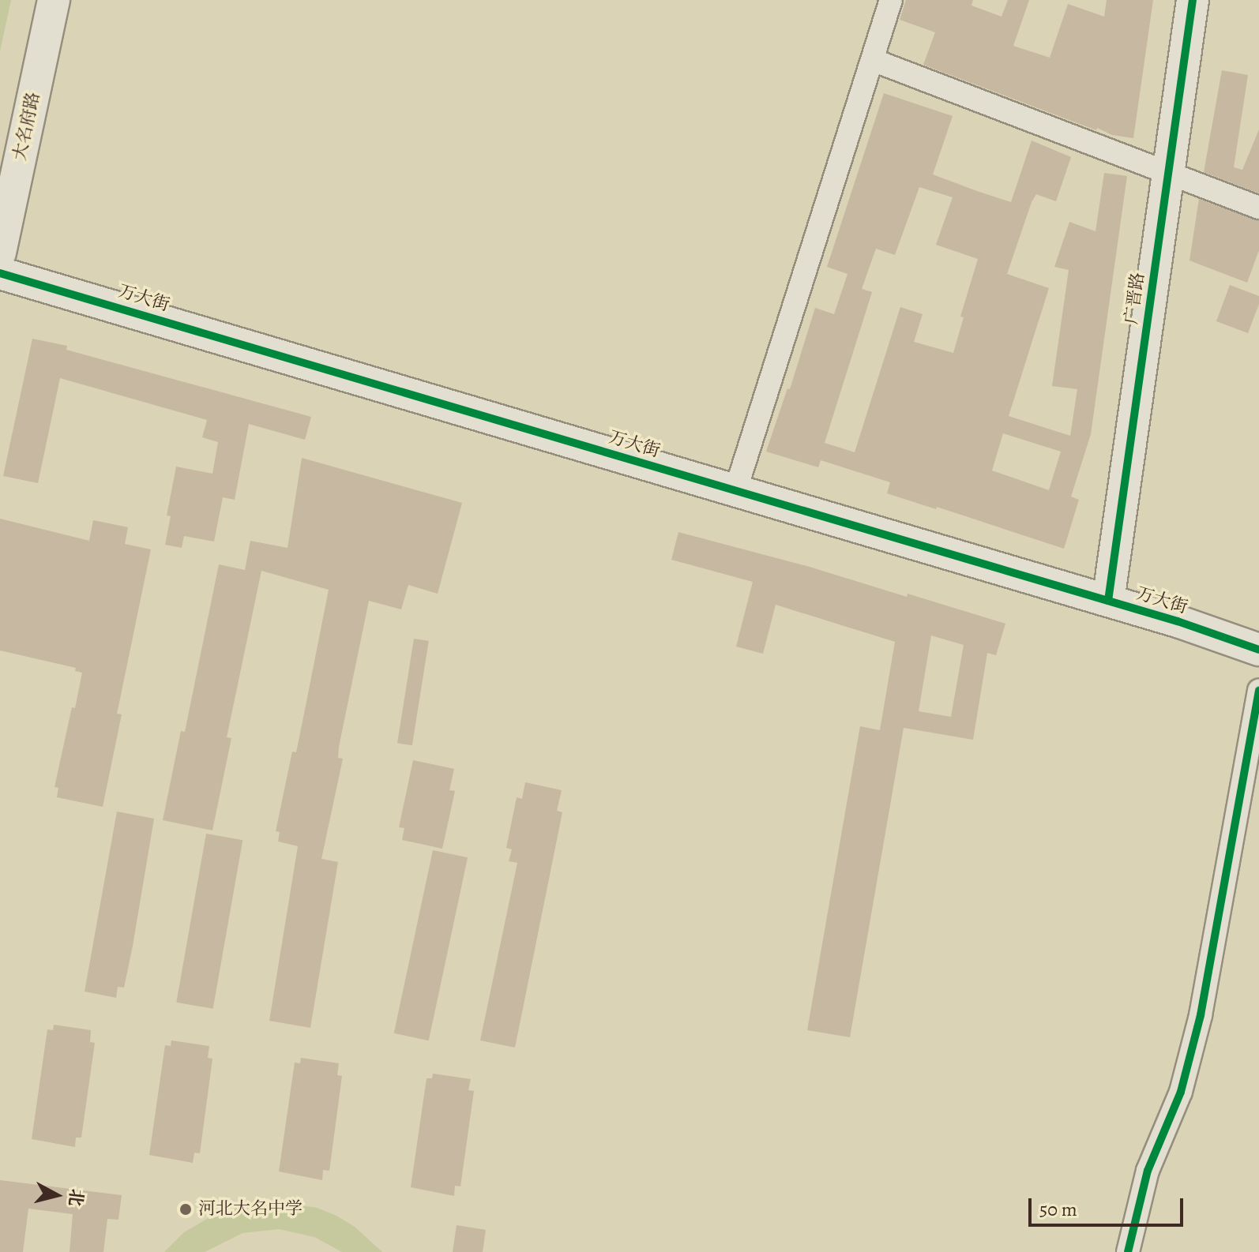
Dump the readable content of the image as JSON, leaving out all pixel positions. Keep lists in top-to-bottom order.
{
  "streets": {
    "street": ["大名府路", "万大街", "广晋路"]
  },
  "crossings": [
    ["万大街", "广晋路"]
  ],
  "places": ["河北大名中学"],
  "scale_bar": "50 m",
  "north": "right"
}
